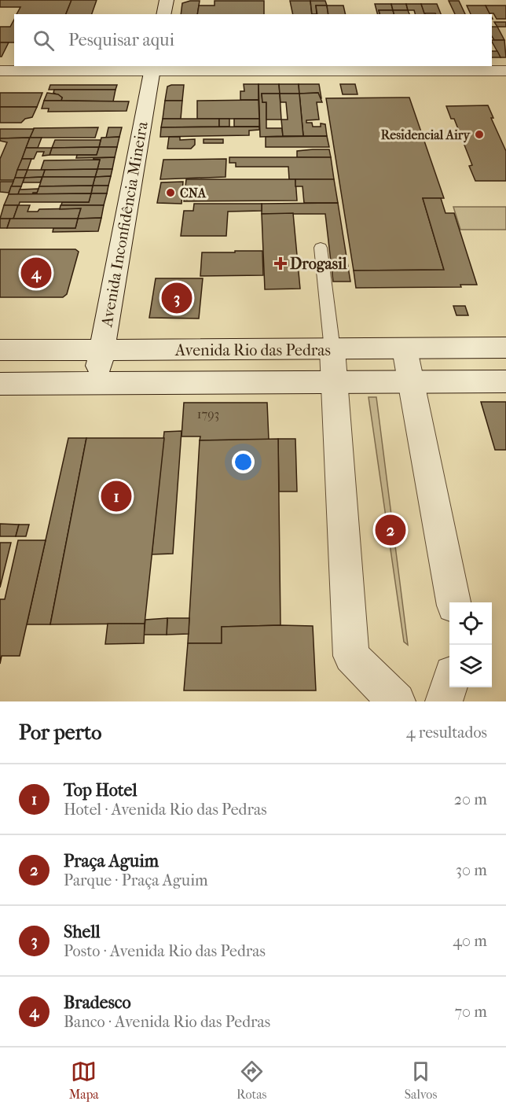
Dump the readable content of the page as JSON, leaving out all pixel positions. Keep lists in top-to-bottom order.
{
  "streets": {
    "street": ["Avenida Inconfidência Mineira", "Avenida Rio das Pedras"]
  },
  "crossings": [
    ["Avenida Inconfidência Mineira", "Avenida Rio das Pedras"]
  ],
  "places": {
    "other": ["Residencial Airy", "CNA"],
    "health": ["Drogasil"]
  },
  "house_numbers": ["1793"],
  "page": {
    "search": "Pesquisar aqui",
    "pins": [
      "4",
      "3",
      "1",
      "2"
    ],
    "heading": ["Por perto", "4 resultados"],
    "list": [
      {
        "mark": "1",
        "name": "Top Hotel",
        "note": "Hotel · Avenida Rio das Pedras",
        "value": "20 m"
      },
      {
        "mark": "2",
        "name": "Praça Aguim",
        "note": "Parque · Praça Aguim",
        "value": "30 m"
      },
      {
        "mark": "3",
        "name": "Shell",
        "note": "Posto · Avenida Rio das Pedras",
        "value": "40 m"
      },
      {
        "mark": "4",
        "name": "Bradesco",
        "note": "Banco · Avenida Rio das Pedras",
        "value": "70 m"
      }
    ],
    "nav": ["Mapa", "Rotas", "Salvos"]
  }
}
